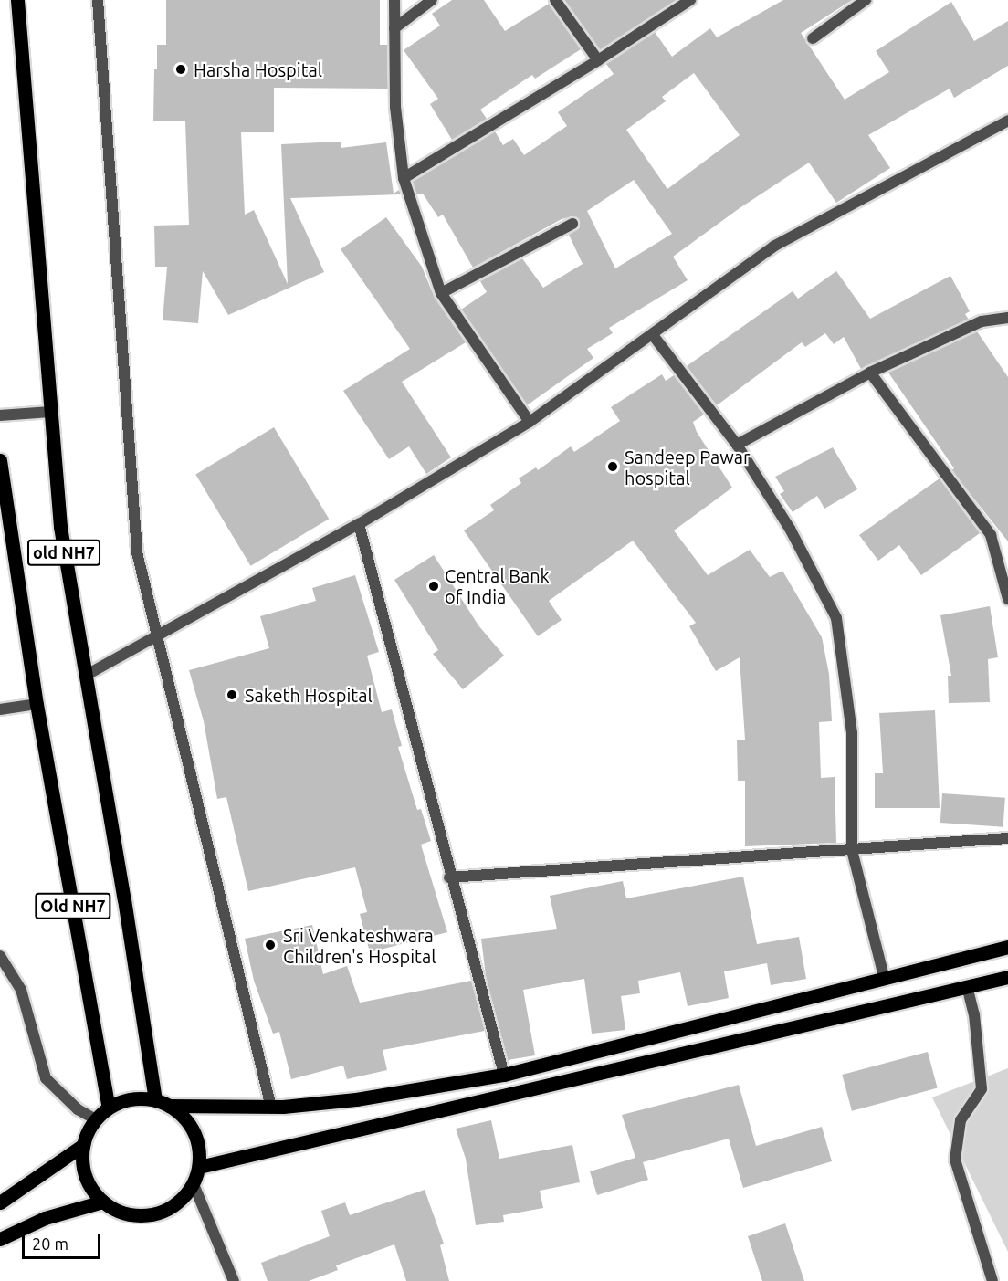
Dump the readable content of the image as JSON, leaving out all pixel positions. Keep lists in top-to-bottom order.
{
  "streets": {
    "main road": ["old NH7", "Old NH7"]
  },
  "crossings": [
    ["old NH7", "Old NH7"]
  ],
  "places": [
    "Harsha Hospital",
    "Sandeep Pawar hospital",
    "Central Bank of India",
    "Saketh Hospital",
    "Sri Venkateshwara Children's Hospital"
  ],
  "scale_bar": "20 m"
}
